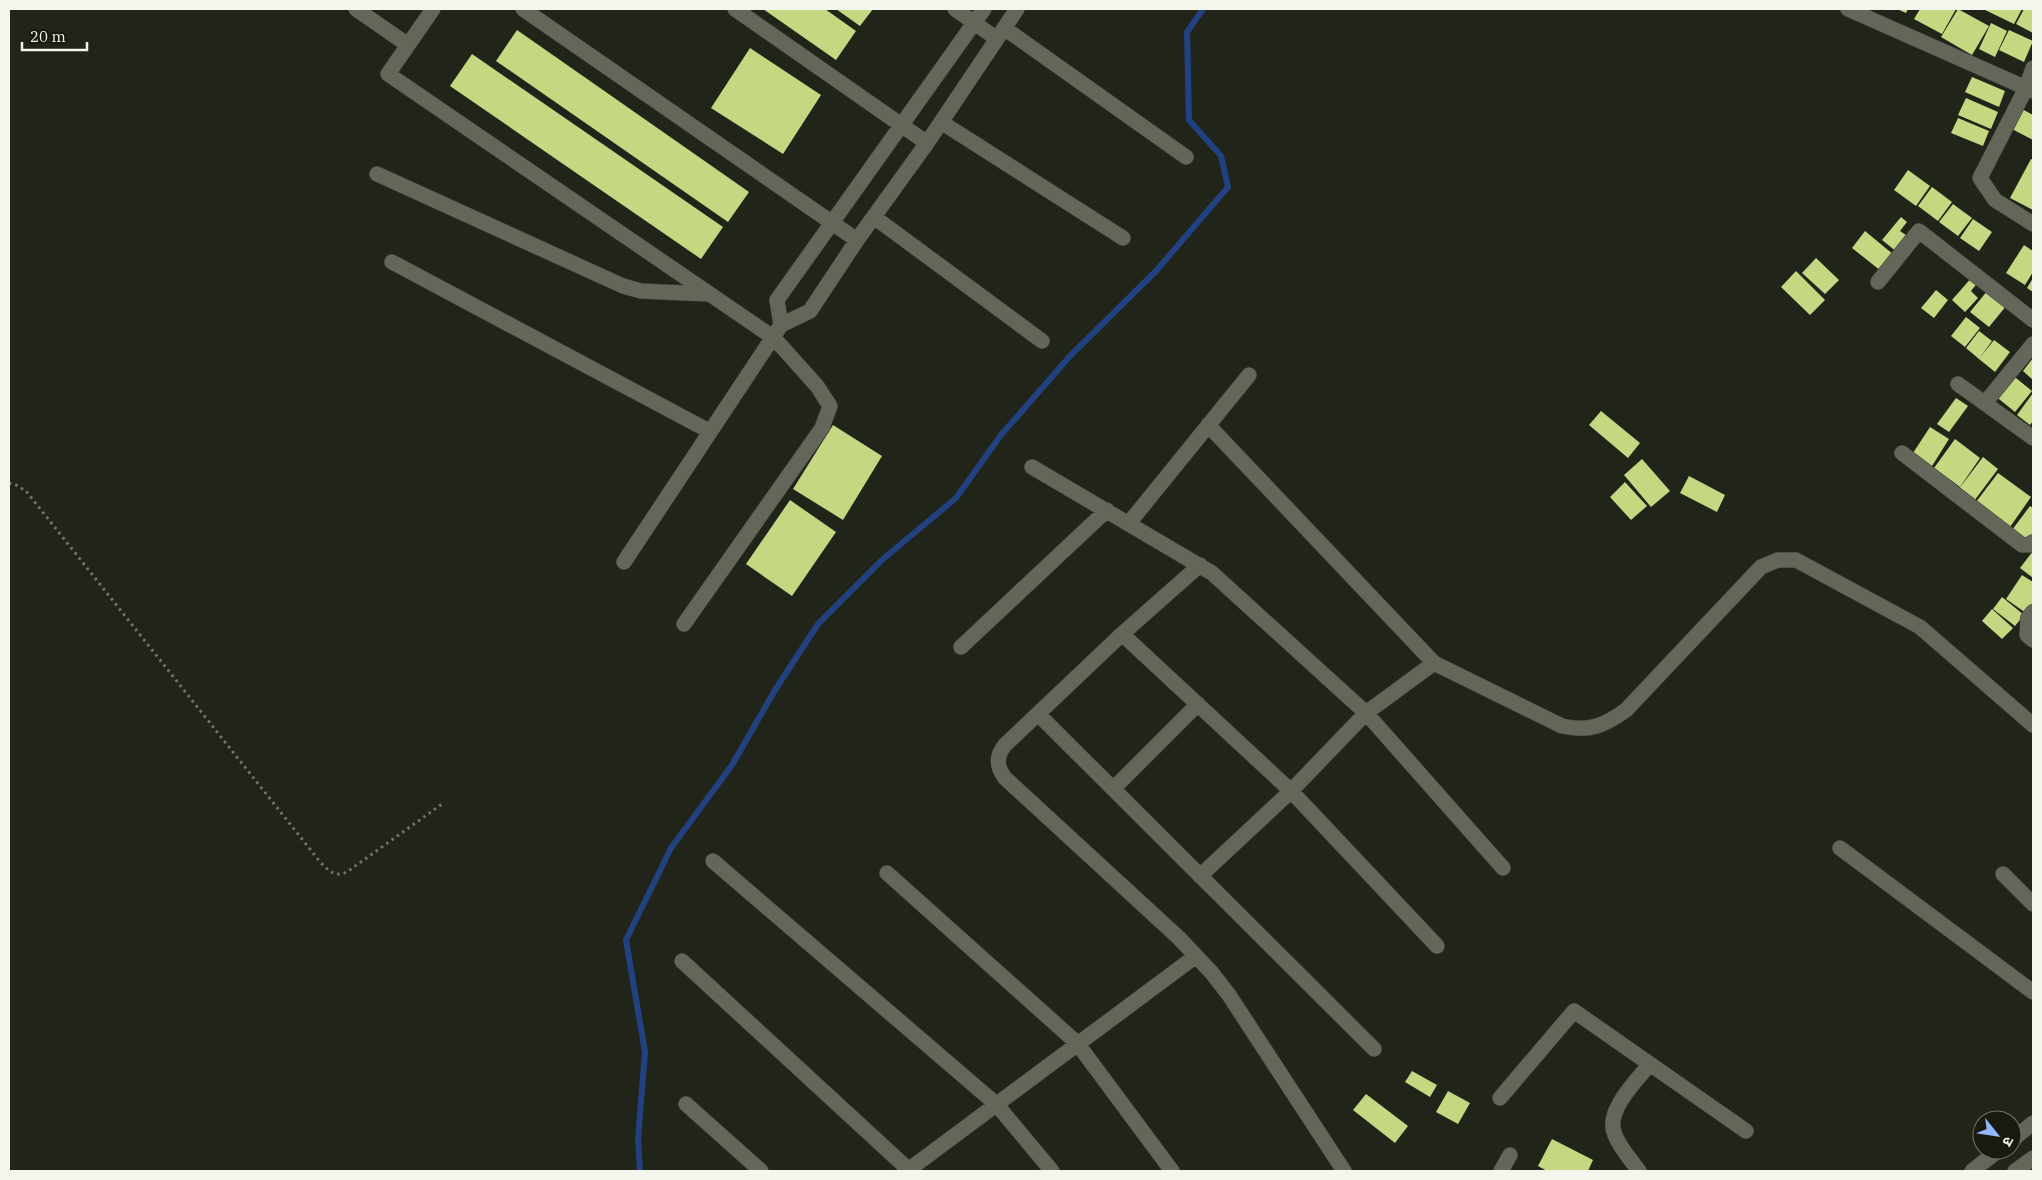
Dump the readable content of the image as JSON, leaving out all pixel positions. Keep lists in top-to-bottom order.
{
  "scale_bar": "20 m",
  "north": "bottom right"
}
